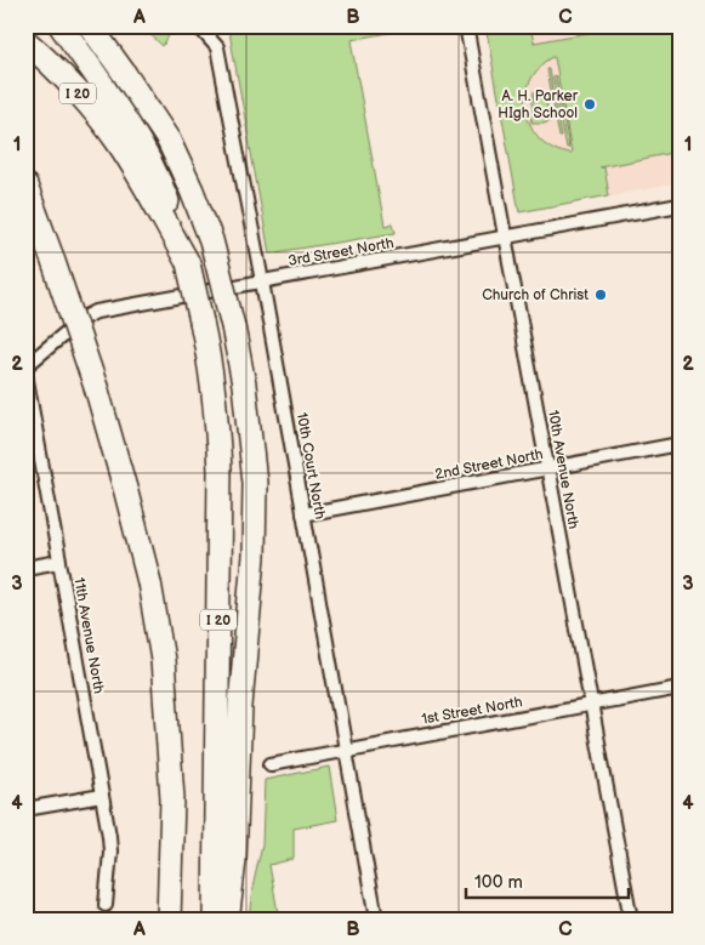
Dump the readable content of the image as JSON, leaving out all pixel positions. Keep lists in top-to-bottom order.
{
  "streets": {
    "highway": ["I 20"],
    "street": [
      "3rd Street North",
      "2nd Street North",
      "10th Court North",
      "10th Avenue North",
      "11th Avenue North",
      "1st Street North"
    ]
  },
  "crossings": [
    ["3rd Street North", "10th Court North"],
    ["3rd Street North", "10th Avenue North"],
    ["2nd Street North", "10th Court North"],
    ["2nd Street North", "10th Avenue North"],
    ["10th Court North", "1st Street North"],
    ["10th Avenue North", "1st Street North"]
  ],
  "places": ["A. H. Parker HIgh School", "Church of Christ"],
  "scale_bar": "100 m",
  "grid": {
    "columns": ["A", "B", "C"],
    "rows": [
      "1",
      "2",
      "3",
      "4"
    ]
  }
}
